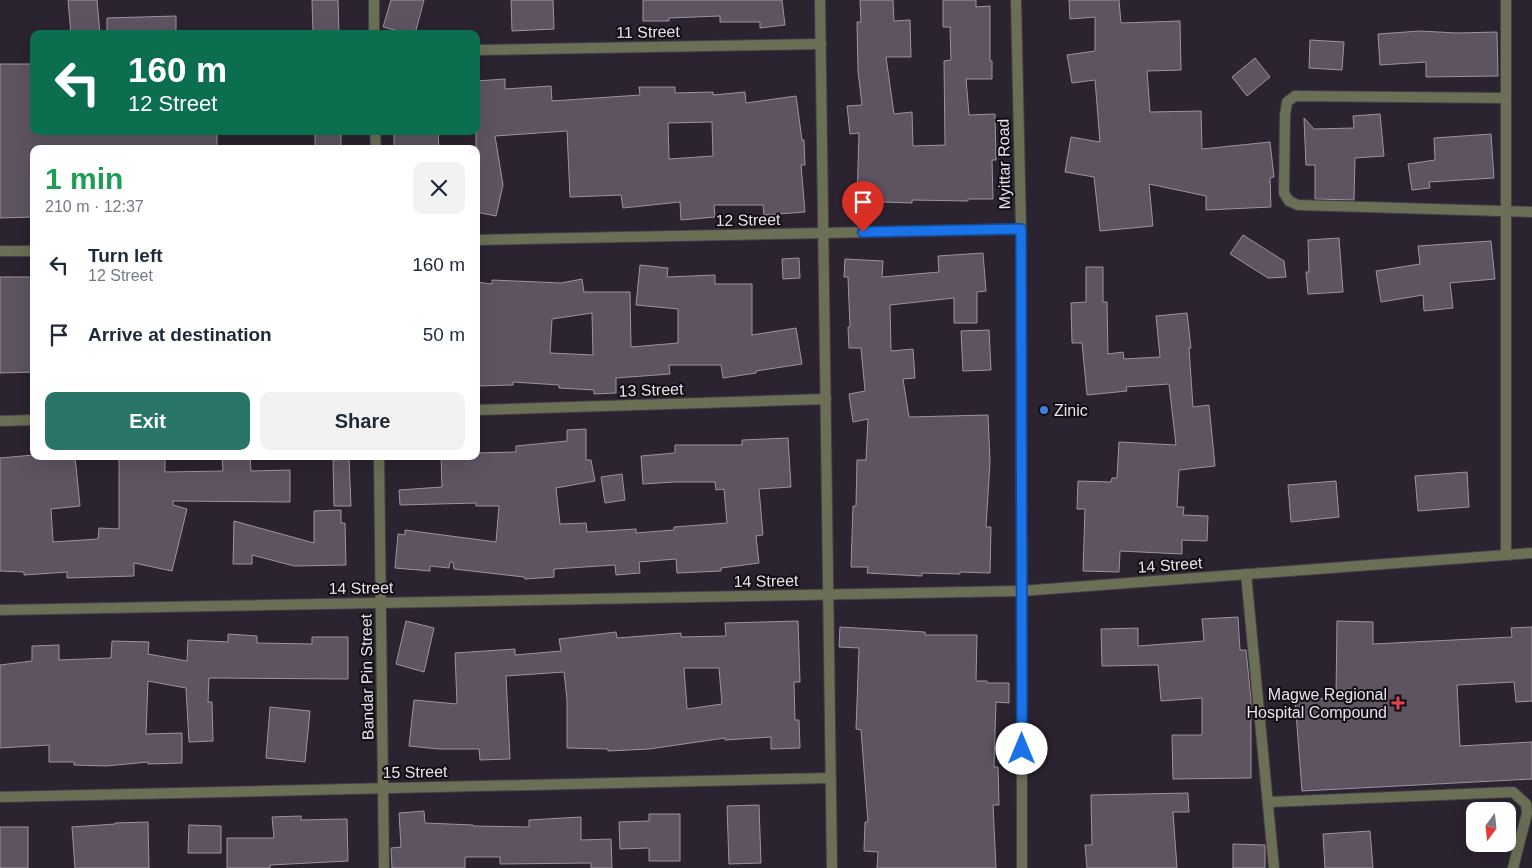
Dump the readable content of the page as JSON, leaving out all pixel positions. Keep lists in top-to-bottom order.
{
  "streets": {
    "street": [
      "11 Street",
      "Myittar Road",
      "12 Street",
      "13 Street",
      "14 Street",
      "Bandar Pin Street",
      "15 Street"
    ]
  },
  "crossings": [
    ["Myittar Road", "12 Street"],
    ["Myittar Road", "14 Street"],
    ["14 Street", "Bandar Pin Street"],
    ["Bandar Pin Street", "15 Street"]
  ],
  "places": {
    "other": ["Zinic"],
    "health": ["Magwe Regional Hospital Compound"]
  },
  "north": "bottom",
  "page": {
    "turn": ["160 m", "12 Street"],
    "heading": ["1 min", "210 m · 12:37"],
    "list": [
      {
        "name": "Turn left",
        "note": "12 Street",
        "value": "160 m"
      },
      {
        "name": "Arrive at destination",
        "value": "50 m"
      }
    ],
    "buttons": ["Exit", "Share"]
  }
}
